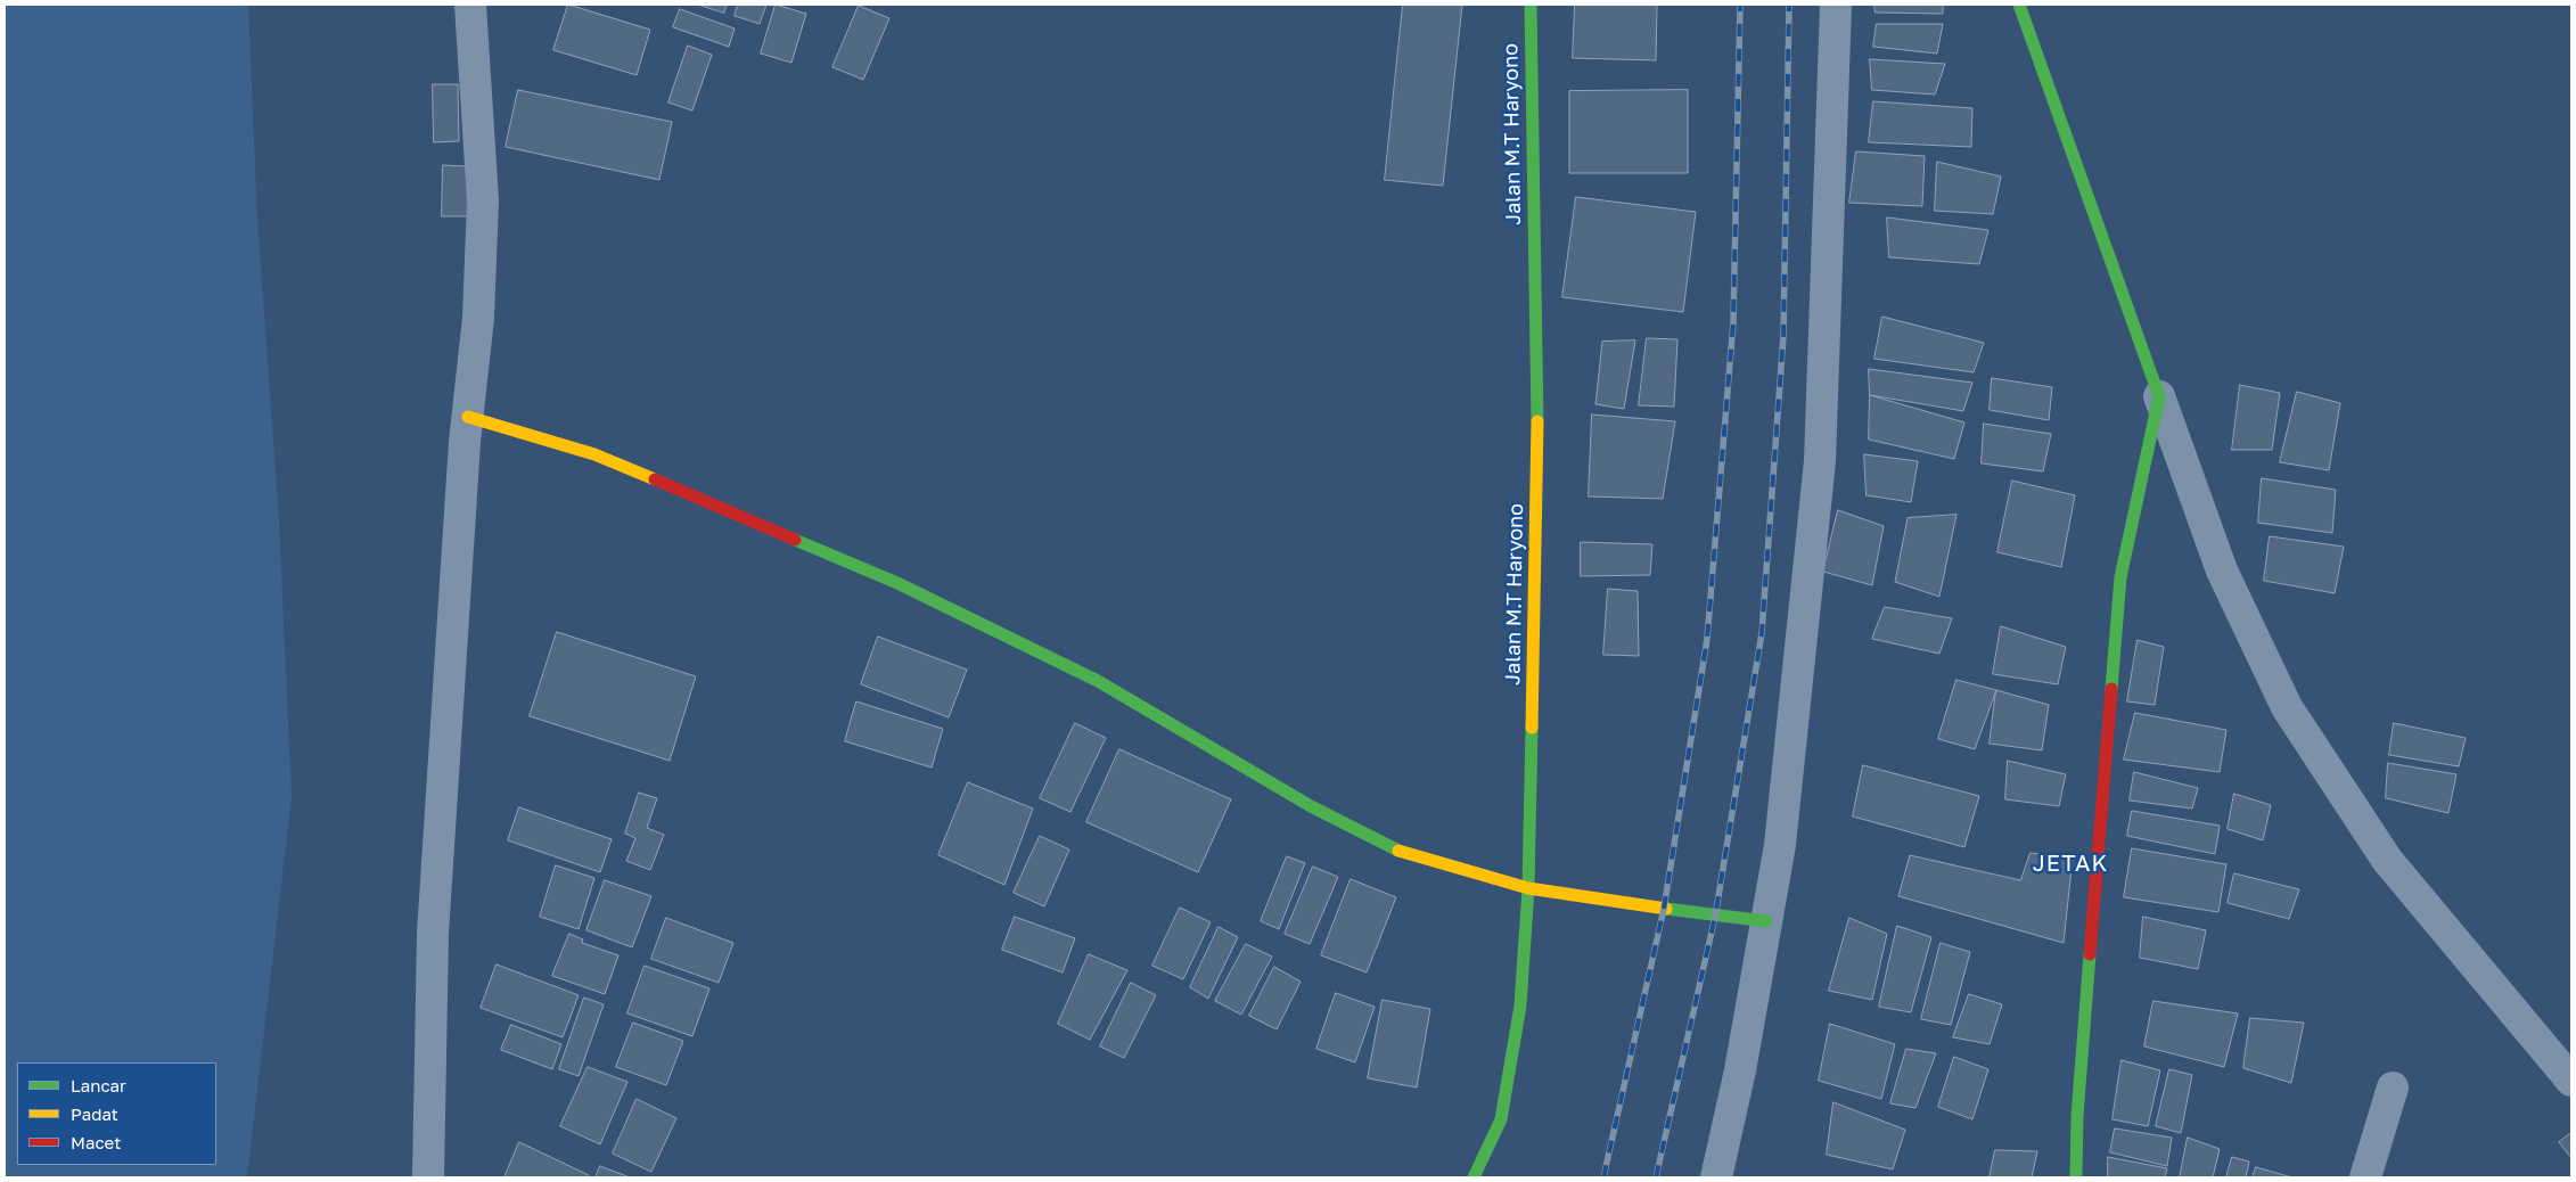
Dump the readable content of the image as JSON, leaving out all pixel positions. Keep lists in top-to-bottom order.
{
  "streets": {
    "main road": ["Jalan M.T Haryono"]
  },
  "districts": ["JETAK"],
  "legend": ["Lancar", "Padat", "Macet"]
}
